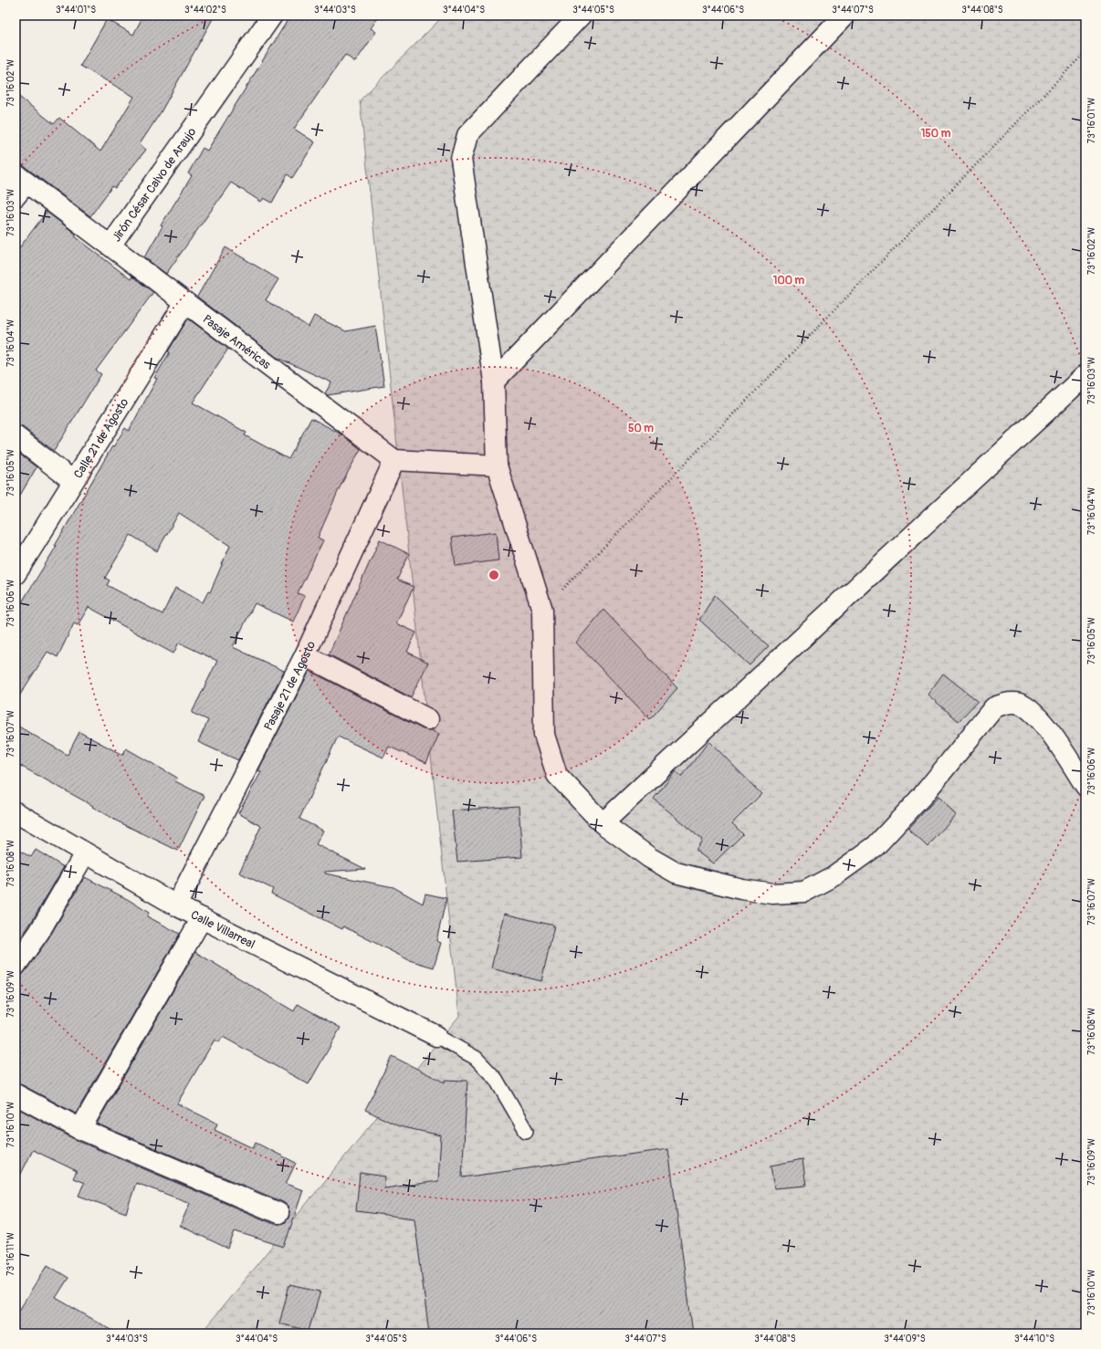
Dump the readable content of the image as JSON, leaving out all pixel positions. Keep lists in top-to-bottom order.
{
  "streets": {
    "street": [
      "Jirón César Calvo de Araujo",
      "Pasaje Américas",
      "Calle 21 de Agosto",
      "Pasaje 21 de Agosto",
      "Calle Villarreal"
    ]
  },
  "crossings": [
    ["Jirón César Calvo de Araujo", "Pasaje Américas"],
    ["Pasaje Américas", "Calle 21 de Agosto"],
    ["Pasaje Américas", "Pasaje 21 de Agosto"],
    ["Pasaje 21 de Agosto", "Calle Villarreal"]
  ],
  "coordinates": [
    "3°44'01\"S",
    "3°44'02\"S",
    "3°44'03\"S",
    "3°44'04\"S",
    "3°44'05\"S",
    "3°44'06\"S",
    "3°44'07\"S",
    "3°44'08\"S",
    "73°16'02\"W",
    "73°16'01\"W",
    "73°16'03\"W",
    "73°16'04\"W",
    "73°16'05\"W",
    "73°16'06\"W",
    "73°16'07\"W",
    "73°16'08\"W",
    "73°16'09\"W",
    "73°16'10\"W",
    "73°16'11\"W",
    "3°44'09\"S",
    "3°44'10\"S"
  ],
  "rings": ["150 m", "100 m", "50 m"]
}
